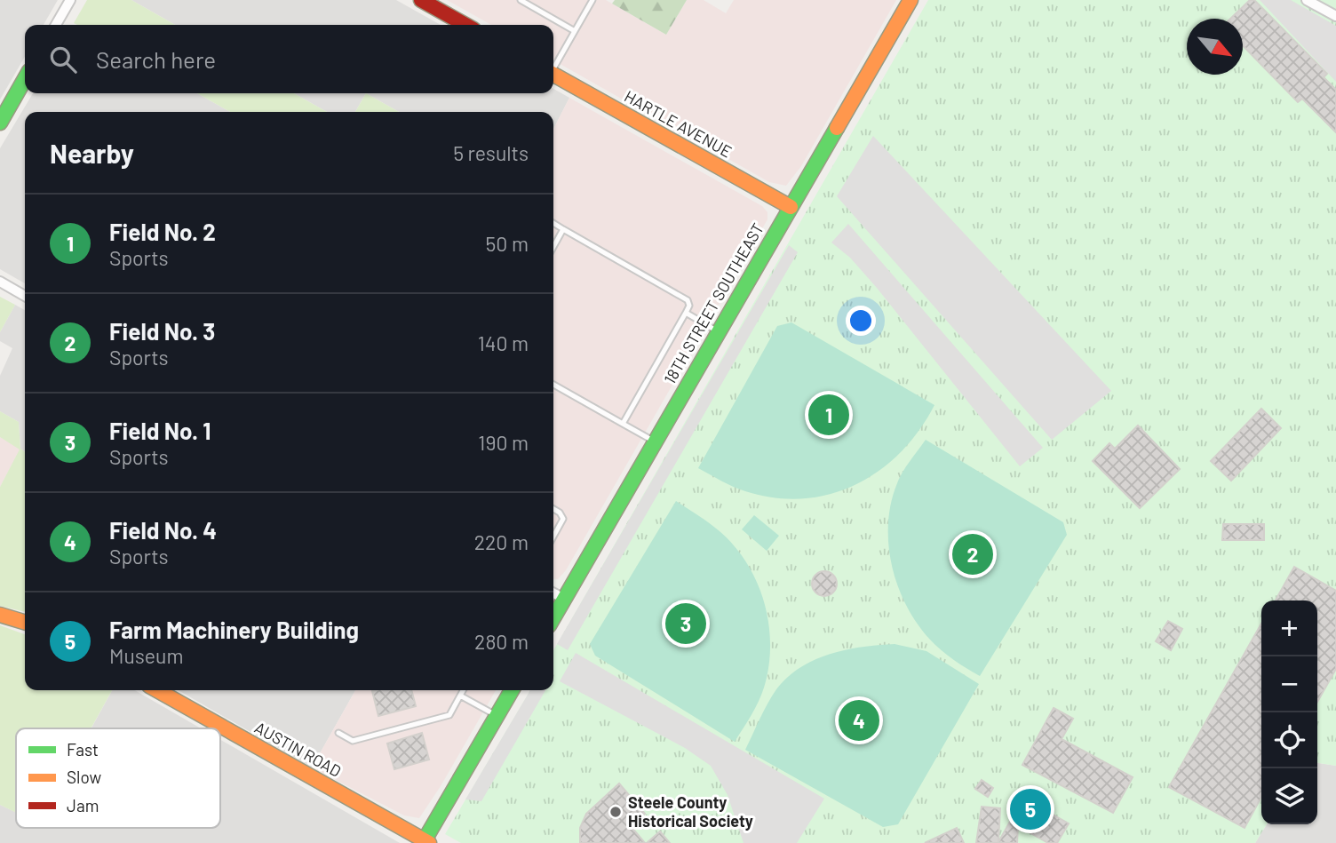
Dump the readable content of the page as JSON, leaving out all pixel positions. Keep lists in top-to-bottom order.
{
  "streets": {
    "street": ["HARTLE AVENUE", "18TH STREET SOUTHEAST", "AUSTIN ROAD"]
  },
  "crossings": [
    ["HARTLE AVENUE", "18TH STREET SOUTHEAST"]
  ],
  "places": ["Steele County Historical Society"],
  "legend": ["Fast", "Slow", "Jam"],
  "north": "bottom right",
  "page": {
    "search": "Search here",
    "heading": ["Nearby", "5 results"],
    "list": [
      {
        "mark": "1",
        "name": "Field No. 2",
        "note": "Sports",
        "value": "50 m"
      },
      {
        "mark": "2",
        "name": "Field No. 3",
        "note": "Sports",
        "value": "140 m"
      },
      {
        "mark": "3",
        "name": "Field No. 1",
        "note": "Sports",
        "value": "190 m"
      },
      {
        "mark": "4",
        "name": "Field No. 4",
        "note": "Sports",
        "value": "220 m"
      },
      {
        "mark": "5",
        "name": "Farm Machinery Building",
        "note": "Museum",
        "value": "280 m"
      }
    ],
    "pins": [
      "1",
      "2",
      "3",
      "4",
      "5"
    ],
    "map_buttons": ["+", "−"]
  }
}
